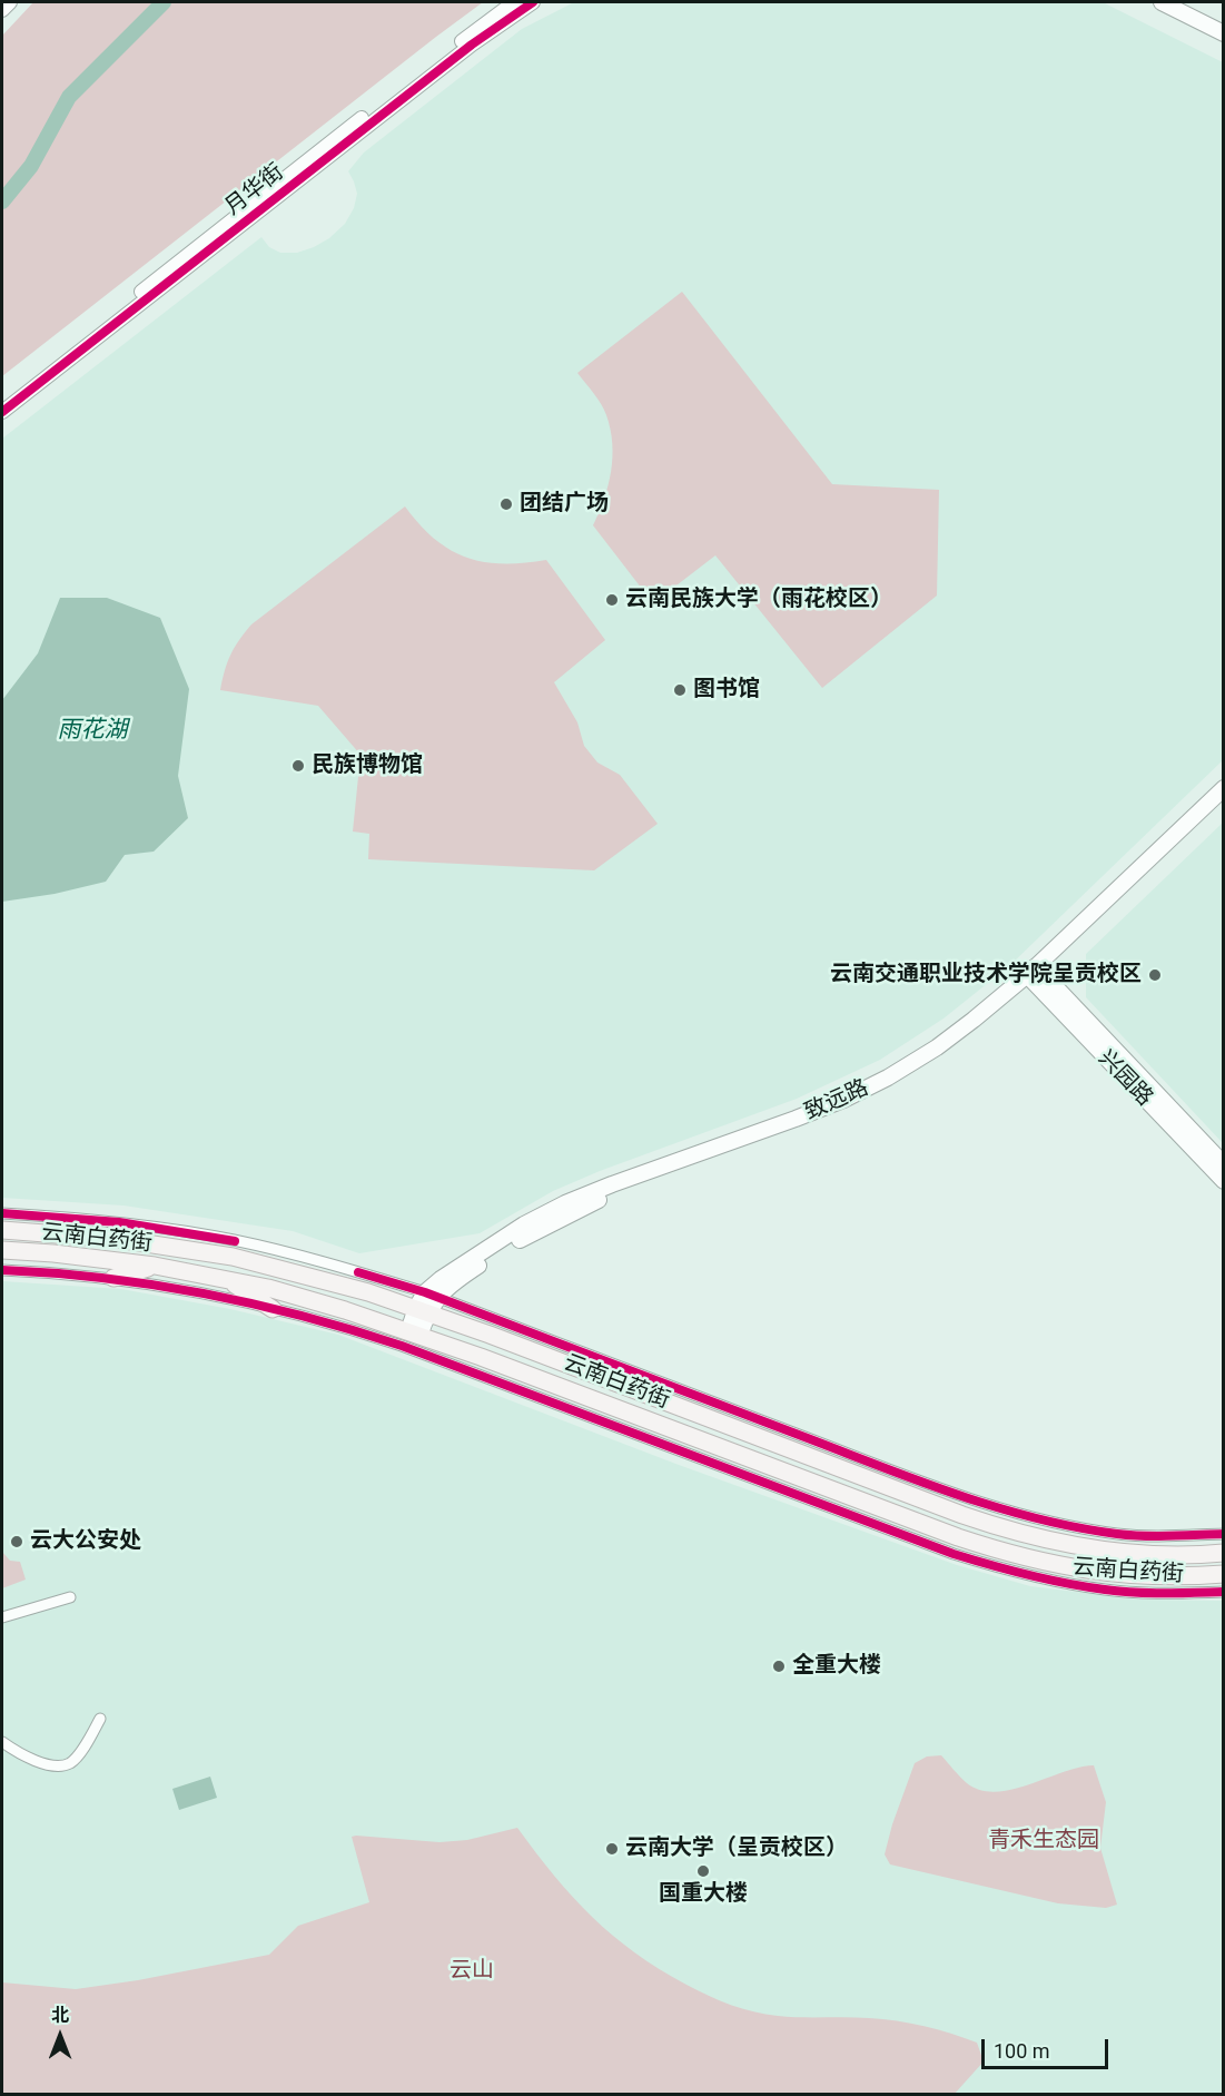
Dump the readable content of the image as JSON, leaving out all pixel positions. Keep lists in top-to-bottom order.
{
  "streets": {
    "main road": ["兴园路", "致远路", "云南白药街"],
    "street": ["月华街"]
  },
  "crossings": [
    ["兴园路", "致远路"],
    ["致远路", "云南白药街"]
  ],
  "water": ["雨花湖"],
  "parks": ["青禾生态园", "云山"],
  "places": [
    "团结广场",
    "云南民族大学（雨花校区）",
    "图书馆",
    "民族博物馆",
    "云南交通职业技术学院呈贡校区",
    "云大公安处",
    "全重大楼",
    "云南大学（呈贡校区）",
    "国重大楼"
  ],
  "scale_bar": "100 m",
  "north": "top"
}
